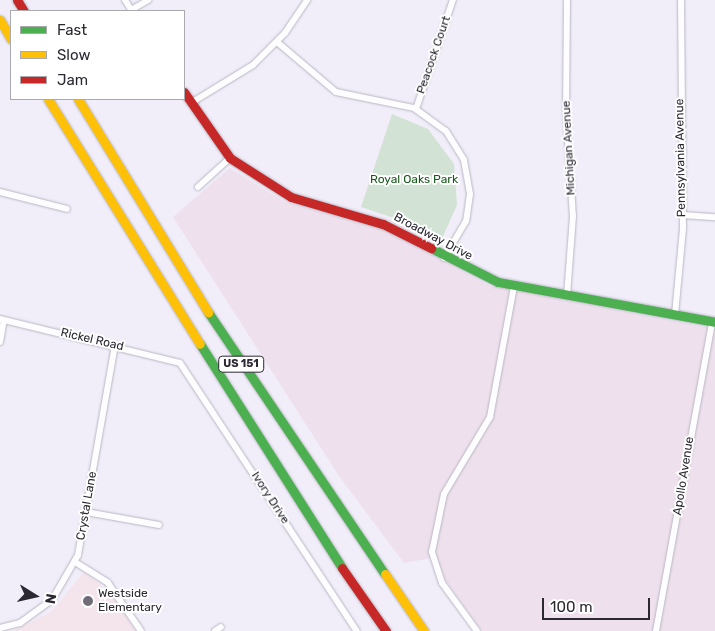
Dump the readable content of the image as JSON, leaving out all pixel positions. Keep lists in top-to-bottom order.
{
  "streets": {
    "main road": ["Broadway Drive", "US 151"],
    "street": [
      "Peacock Court",
      "Michigan Avenue",
      "Pennsylvania Avenue",
      "Rickel Road",
      "Apollo Avenue",
      "Ivory Drive",
      "Crystal Lane"
    ]
  },
  "crossings": [
    ["Michigan Avenue", "Broadway Drive"],
    ["Pennsylvania Avenue", "Broadway Drive"],
    ["Broadway Drive", "Apollo Avenue"],
    ["Rickel Road", "Ivory Drive"],
    ["Rickel Road", "Crystal Lane"]
  ],
  "parks": ["Royal Oaks Park"],
  "places": ["Westside Elementary"],
  "legend": ["Fast", "Slow", "Jam"],
  "scale_bar": "100 m",
  "north": "right"
}
